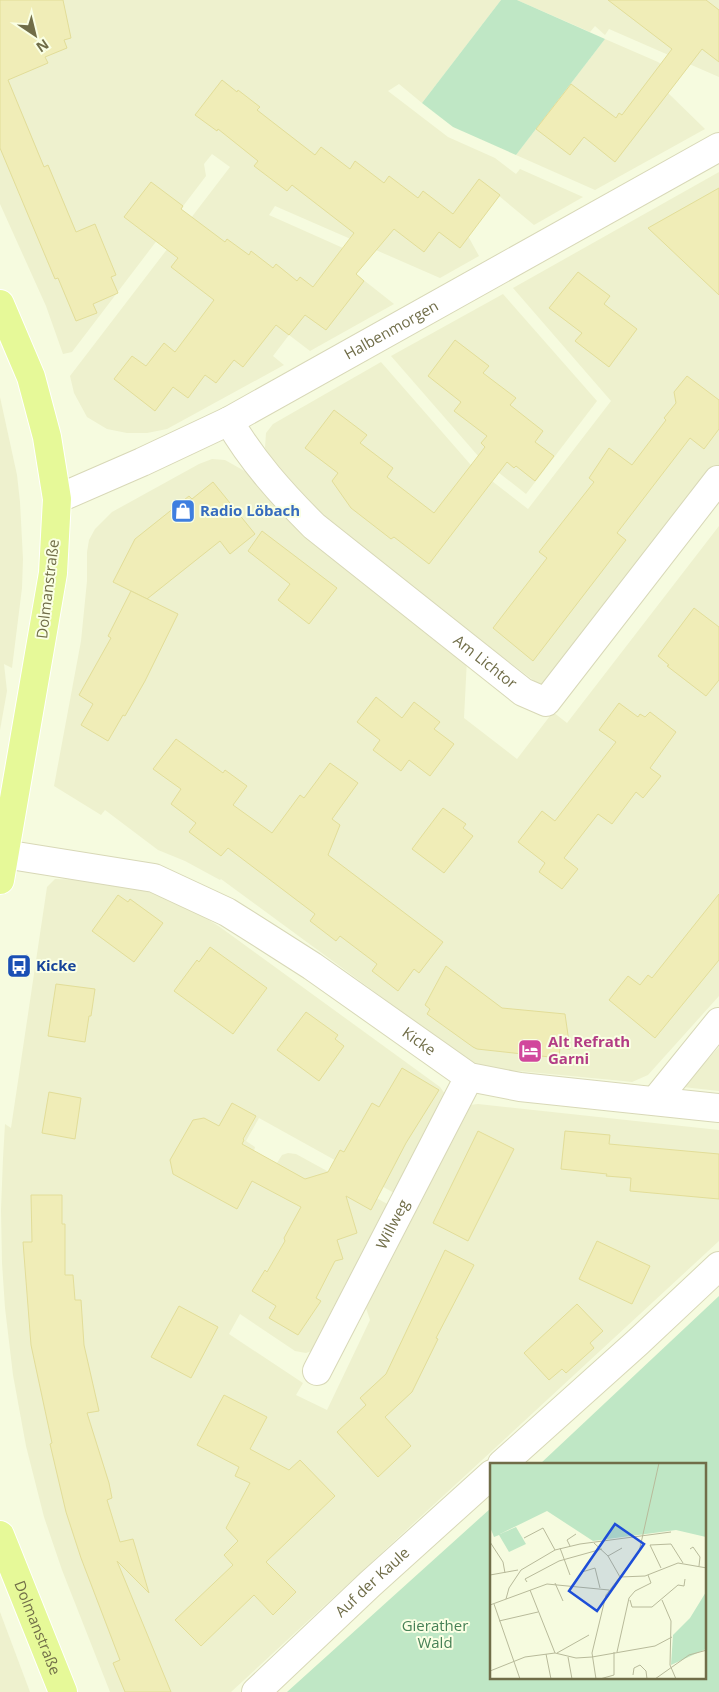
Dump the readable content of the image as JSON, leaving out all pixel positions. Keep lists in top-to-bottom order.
{
  "streets": {
    "main road": ["Dolmanstraße"],
    "street": [
      "Halbenmorgen",
      "Am Lichtor",
      "Kicke",
      "Willweg",
      "Auf der Kaule"
    ]
  },
  "crossings": [
    ["Halbenmorgen", "Dolmanstraße"],
    ["Halbenmorgen", "Am Lichtor"],
    ["Dolmanstraße", "Kicke"],
    ["Kicke", "Willweg"]
  ],
  "parks": ["Gierather Wald"],
  "places": {
    "shop": ["Radio Löbach"],
    "bus stop": ["Kicke"],
    "hotel": ["Alt Refrath Garni"]
  },
  "north": "bottom right"
}
